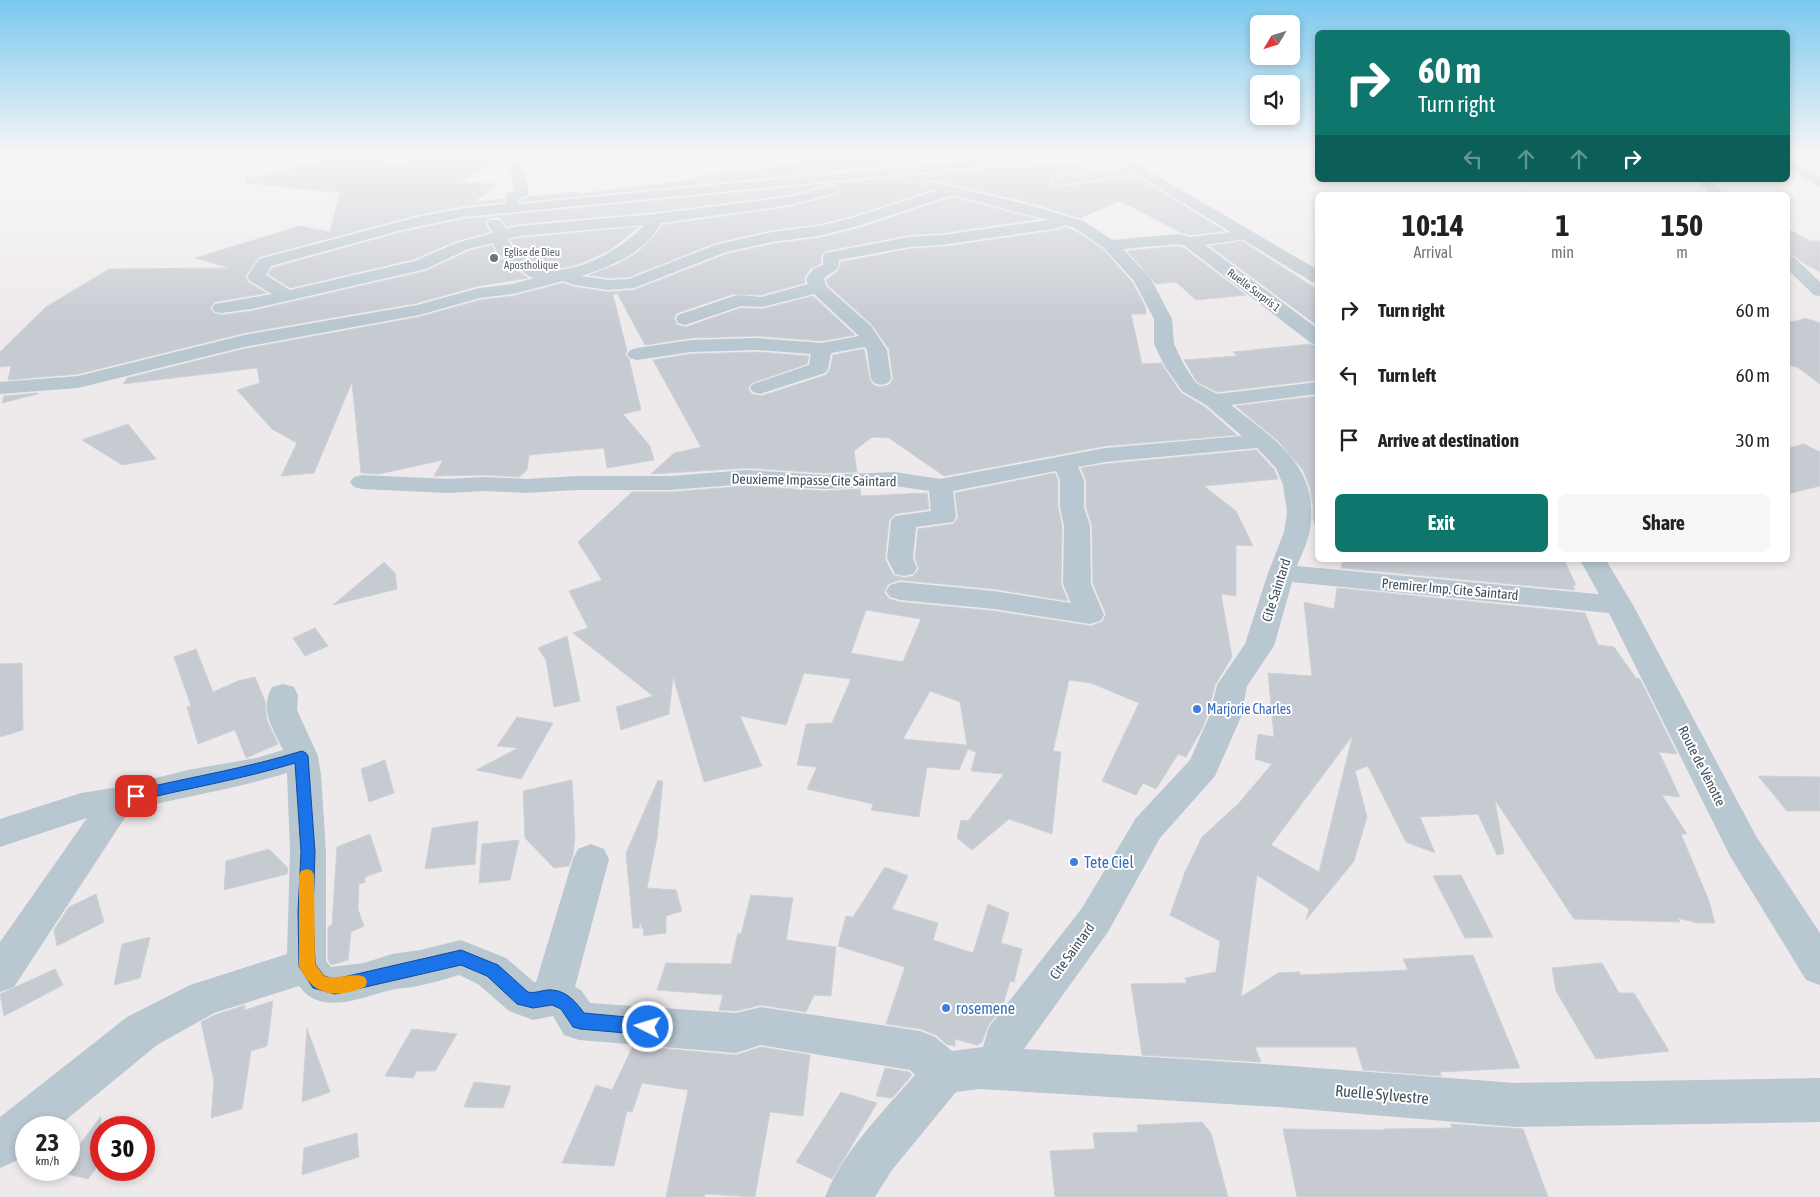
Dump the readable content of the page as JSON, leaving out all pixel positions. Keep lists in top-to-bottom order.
{
  "streets": {
    "street": [
      "Ruelle Surpris 1",
      "Deuxieme Impasse Cite Saintard",
      "Premirer Imp. Cite Saintard",
      "Cite Saintard",
      "Route de Vénotte",
      "Ruelle Sylvestre"
    ]
  },
  "crossings": [
    ["Deuxieme Impasse Cite Saintard", "Cite Saintard"],
    ["Premirer Imp. Cite Saintard", "Cite Saintard"],
    ["Premirer Imp. Cite Saintard", "Route de Vénotte"],
    ["Cite Saintard", "Ruelle Sylvestre"]
  ],
  "places": [
    "Eglise de Dieu Apostholique",
    "Marjorie Charles",
    "Tete Ciel",
    "rosemene"
  ],
  "north": "bottom left",
  "page": {
    "turn": ["60 m", "Turn right"],
    "eta": [
      "10:14",
      "Arrival",
      "1",
      "min",
      "150",
      "m"
    ],
    "list": [
      {
        "name": "Turn right",
        "value": "60 m"
      },
      {
        "name": "Turn left",
        "value": "60 m"
      },
      {
        "name": "Arrive at destination",
        "value": "30 m"
      }
    ],
    "buttons": ["Exit", "Share"],
    "speed": "23 km/h",
    "limit": "30"
  }
}
